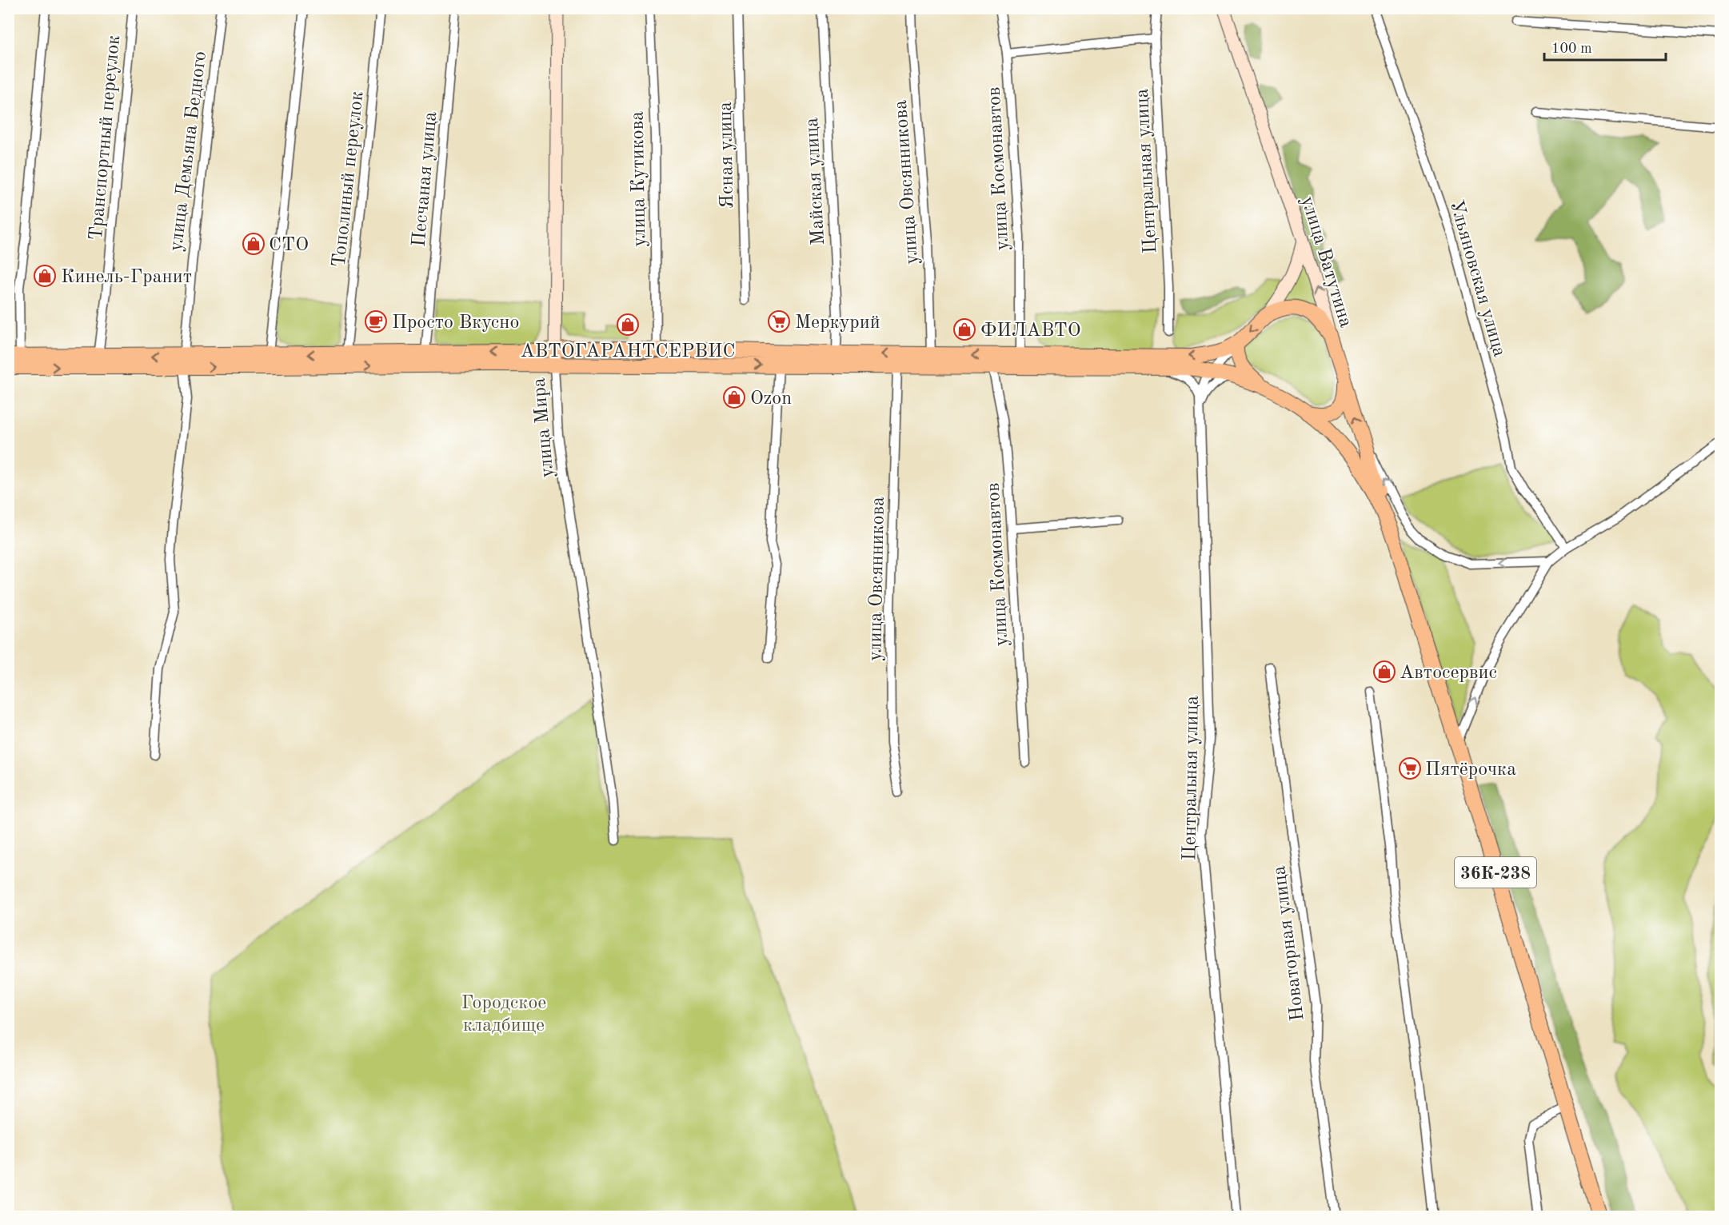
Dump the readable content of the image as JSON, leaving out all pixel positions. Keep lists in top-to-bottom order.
{
  "streets": {
    "main road": ["улица Ватутина", "улица Мира", "36К-238"],
    "street": [
      "Транспортный переулок",
      "улица Демьяна Бедного",
      "Ясная улица",
      "улица Космонавтов",
      "Центральная улица",
      "Тополиный переулок",
      "Песчаная улица",
      "улица Кутикова",
      "Майская улица",
      "улица Овсянникова",
      "Ульяновская улица",
      "Новаторная улица"
    ]
  },
  "crossings": [
    ["улица Демьяна Бедного", "36К-238"],
    ["улица Космонавтов", "36К-238"],
    ["Центральная улица", "улица Ватутина"],
    ["Центральная улица", "36К-238"],
    ["улица Овсянникова", "36К-238"],
    ["улица Ватутина", "36К-238"],
    ["улица Мира", "36К-238"]
  ],
  "parks": ["Городское кладбище"],
  "places": {
    "shop": [
      "СТО",
      "Кинель-Гранит",
      "АВТОГАРАНТСЕРВИС",
      "ФИЛАВТО",
      "Ozon",
      "Автосервис"
    ],
    "cafe": ["Просто Вкусно"],
    "supermarket": ["Меркурий", "Пятёрочка"]
  },
  "scale_bar": "100 m"
}
